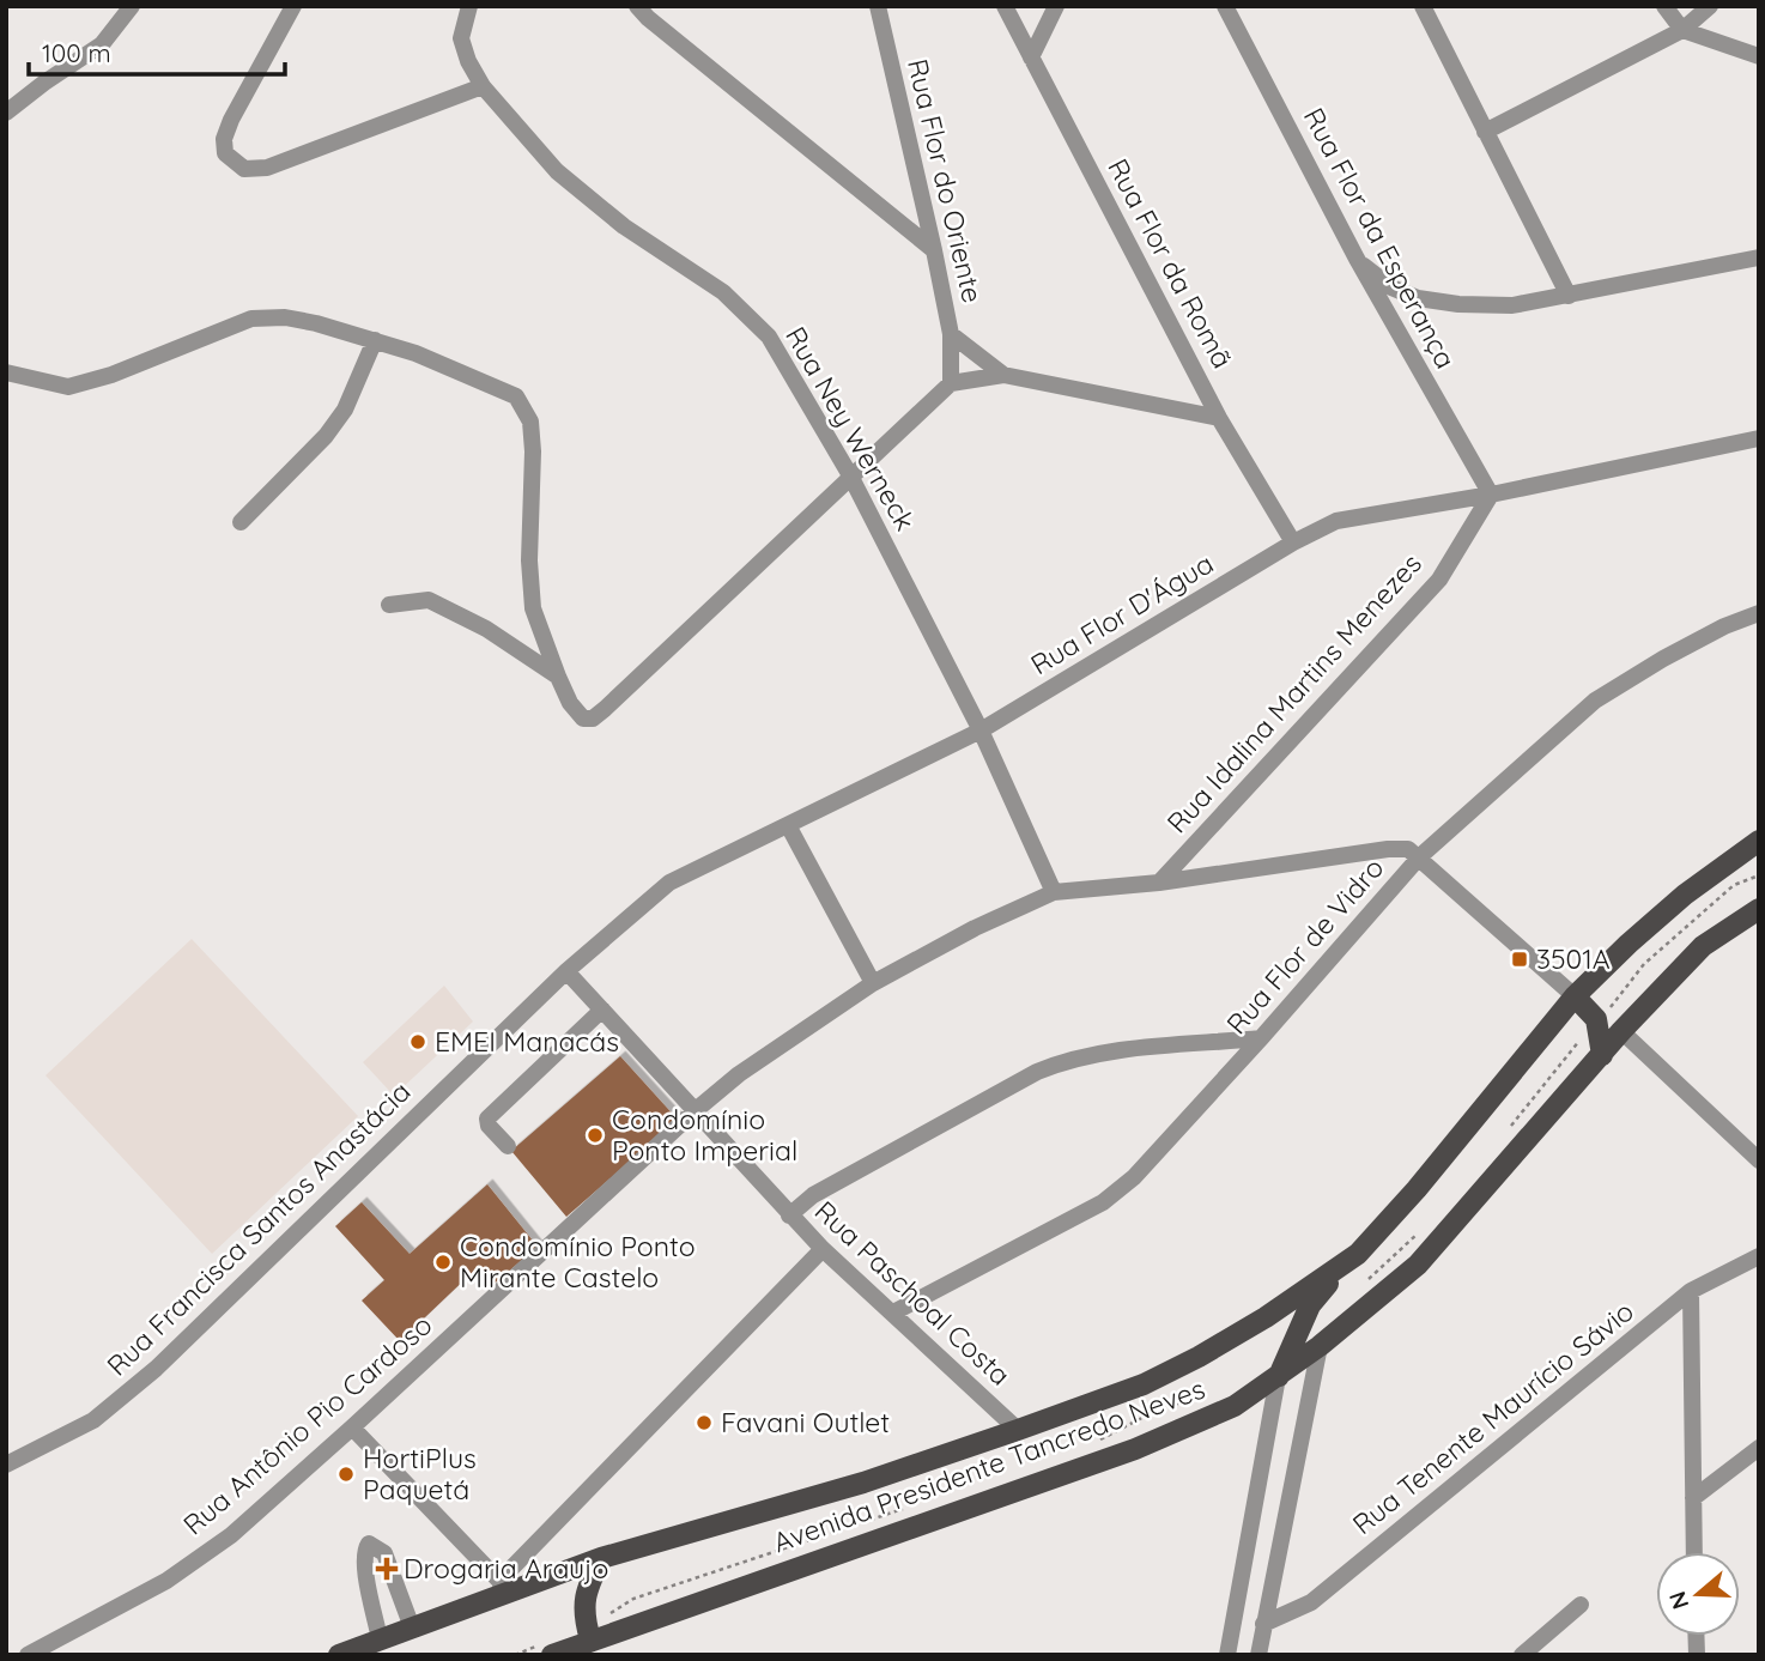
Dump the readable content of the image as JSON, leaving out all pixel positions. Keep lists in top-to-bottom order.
{
  "streets": {
    "main road": ["Avenida Presidente Tancredo Neves"],
    "street": [
      "Rua Flor do Oriente",
      "Rua Flor da Esperança",
      "Rua Flor da Romã",
      "Rua Ney Werneck",
      "Rua Flor D'Água",
      "Rua Idalina Martins Menezes",
      "Rua Flor de Vidro",
      "Rua Francisca Santos Anastácia",
      "Rua Paschoal Costa",
      "Rua Tenente Maurício Sávio",
      "Rua Antônio Pio Cardoso"
    ]
  },
  "crossings": [
    ["Rua Flor do Oriente", "Rua Flor da Romã"],
    ["Rua Flor da Esperança", "Rua Flor D'Água"],
    ["Rua Flor da Esperança", "Rua Idalina Martins Menezes"],
    ["Rua Flor da Romã", "Rua Flor D'Água"],
    ["Rua Ney Werneck", "Rua Flor D'Água"],
    ["Rua Ney Werneck", "Rua Antônio Pio Cardoso"],
    ["Rua Flor D'Água", "Rua Idalina Martins Menezes"],
    ["Rua Flor D'Água", "Rua Francisca Santos Anastácia"],
    ["Rua Flor D'Água", "Rua Paschoal Costa"],
    ["Rua Idalina Martins Menezes", "Rua Antônio Pio Cardoso"],
    ["Rua Flor de Vidro", "Rua Paschoal Costa"],
    ["Rua Flor de Vidro", "Rua Antônio Pio Cardoso"],
    ["Rua Francisca Santos Anastácia", "Rua Paschoal Costa"],
    ["Rua Paschoal Costa", "Rua Antônio Pio Cardoso"],
    ["Rua Paschoal Costa", "Avenida Presidente Tancredo Neves"]
  ],
  "places": {
    "transit": ["3501A"],
    "other": [
      "EMEI Manacás",
      "Condomínio Ponto Imperial",
      "Condomínio Ponto Mirante Castelo",
      "Favani Outlet",
      "HortiPlus Paquetá"
    ],
    "health": ["Drogaria Araujo"]
  },
  "scale_bar": "100 m",
  "north": "left"
}
